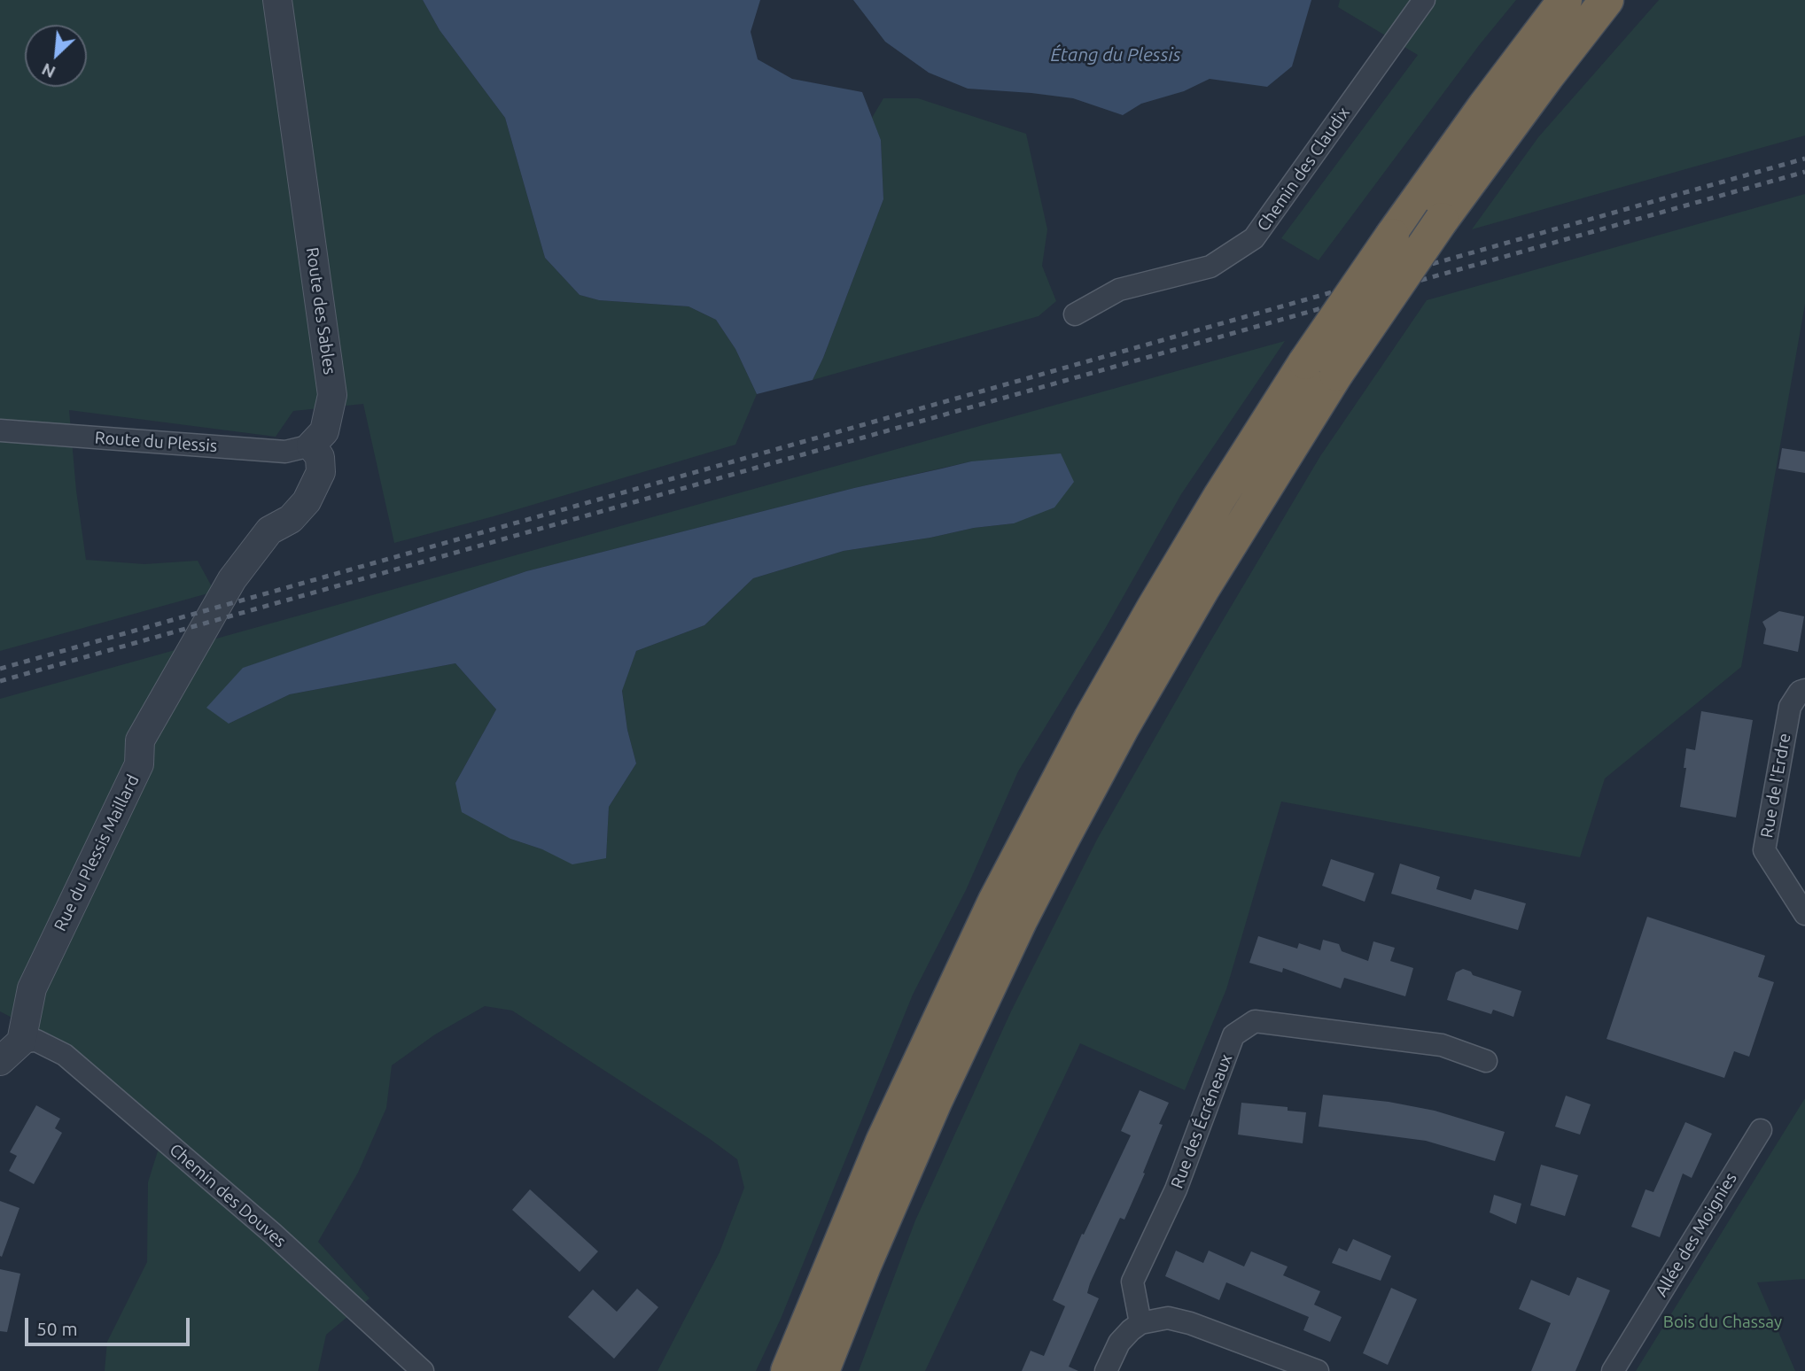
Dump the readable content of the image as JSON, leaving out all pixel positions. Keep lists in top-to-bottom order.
{
  "streets": {
    "street": [
      "Chemin des Claudix",
      "Route des Sables",
      "Route du Plessis",
      "Rue de l'Erdre",
      "Rue du Plessis Maillard",
      "Rue des Écréneaux",
      "Chemin des Douves",
      "Allée des Moignies"
    ]
  },
  "crossings": [
    ["Route des Sables", "Route du Plessis"],
    ["Route des Sables", "Rue du Plessis Maillard"],
    ["Route du Plessis", "Rue du Plessis Maillard"],
    ["Rue du Plessis Maillard", "Chemin des Douves"]
  ],
  "water": ["Étang du Plessis"],
  "parks": ["Bois du Chassay"],
  "scale_bar": "50 m",
  "north": "bottom left"
}
